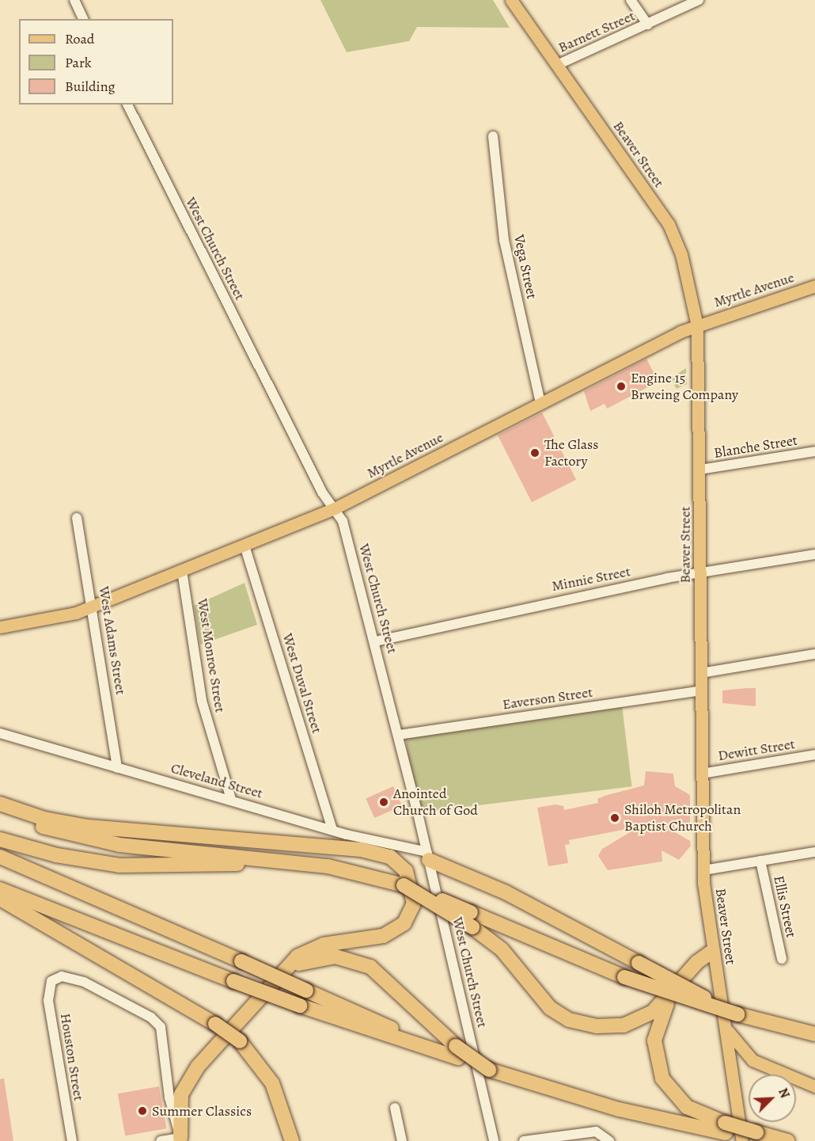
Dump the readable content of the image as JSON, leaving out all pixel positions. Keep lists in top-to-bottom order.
{
  "streets": {
    "main road": ["Beaver Street", "Myrtle Avenue"],
    "street": [
      "Barnett Street",
      "West Church Street",
      "Vega Street",
      "Blanche Street",
      "Minnie Street",
      "West Adams Street",
      "West Monroe Street",
      "West Duval Street",
      "Eaverson Street",
      "Dewitt Street",
      "Cleveland Street",
      "Ellis Street",
      "Houston Street"
    ]
  },
  "crossings": [
    ["Barnett Street", "Beaver Street"],
    ["Beaver Street", "Myrtle Avenue"],
    ["Beaver Street", "Blanche Street"],
    ["Beaver Street", "Minnie Street"],
    ["Beaver Street", "Eaverson Street"],
    ["Beaver Street", "Dewitt Street"],
    ["West Church Street", "Myrtle Avenue"],
    ["West Church Street", "Minnie Street"],
    ["West Church Street", "Eaverson Street"],
    ["West Church Street", "Cleveland Street"],
    ["Vega Street", "Myrtle Avenue"],
    ["Myrtle Avenue", "West Adams Street"],
    ["Myrtle Avenue", "West Monroe Street"],
    ["Myrtle Avenue", "West Duval Street"],
    ["West Adams Street", "Cleveland Street"],
    ["West Monroe Street", "Cleveland Street"],
    ["West Duval Street", "Cleveland Street"]
  ],
  "places": [
    "Engine 15 Brweing Company",
    "The Glass Factory",
    "Anointed Church of God",
    "Shiloh Metropolitan Baptist Church",
    "Summer Classics"
  ],
  "legend": ["Road", "Park", "Building"],
  "north": "top right"
}
